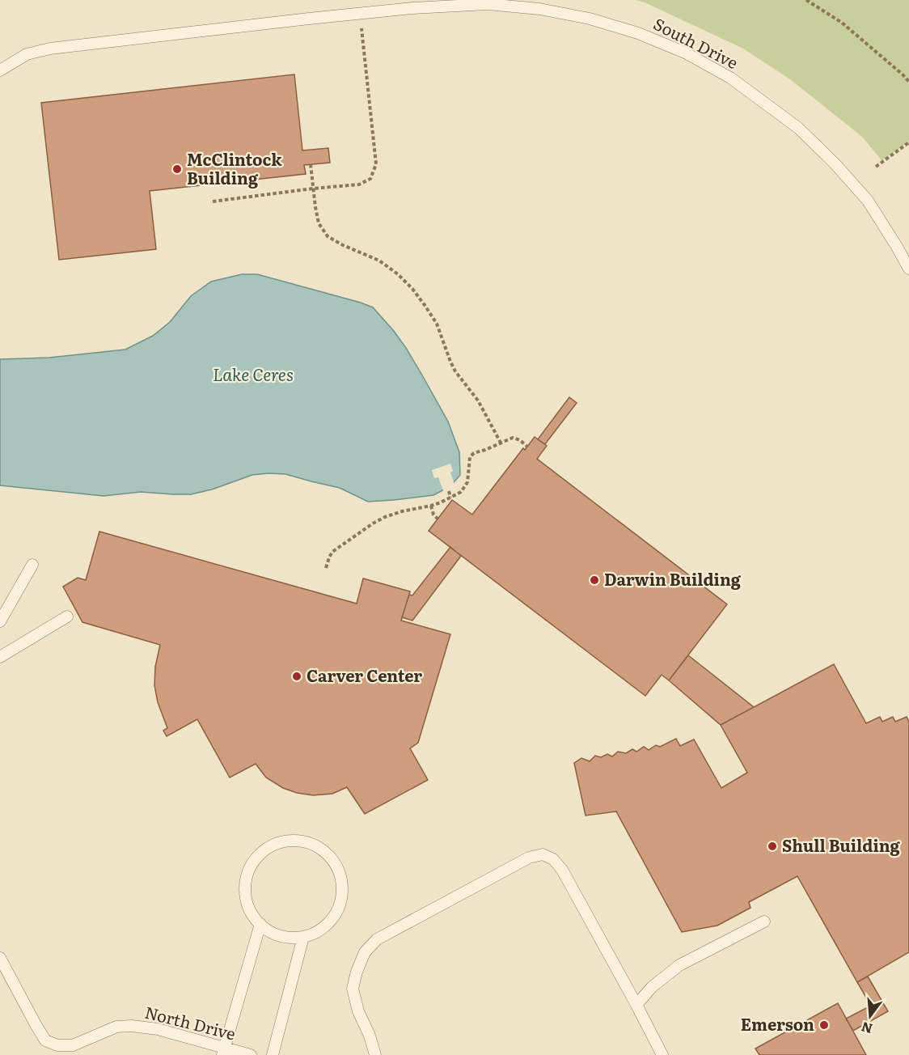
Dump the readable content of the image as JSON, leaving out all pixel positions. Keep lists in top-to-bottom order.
{
  "streets": {
    "lane": ["South Drive", "North Drive"]
  },
  "water": ["Lake Ceres"],
  "places": [
    "McClintock Building",
    "Darwin Building",
    "Carver Center",
    "Shull Building",
    "Emerson"
  ],
  "north": "bottom"
}
